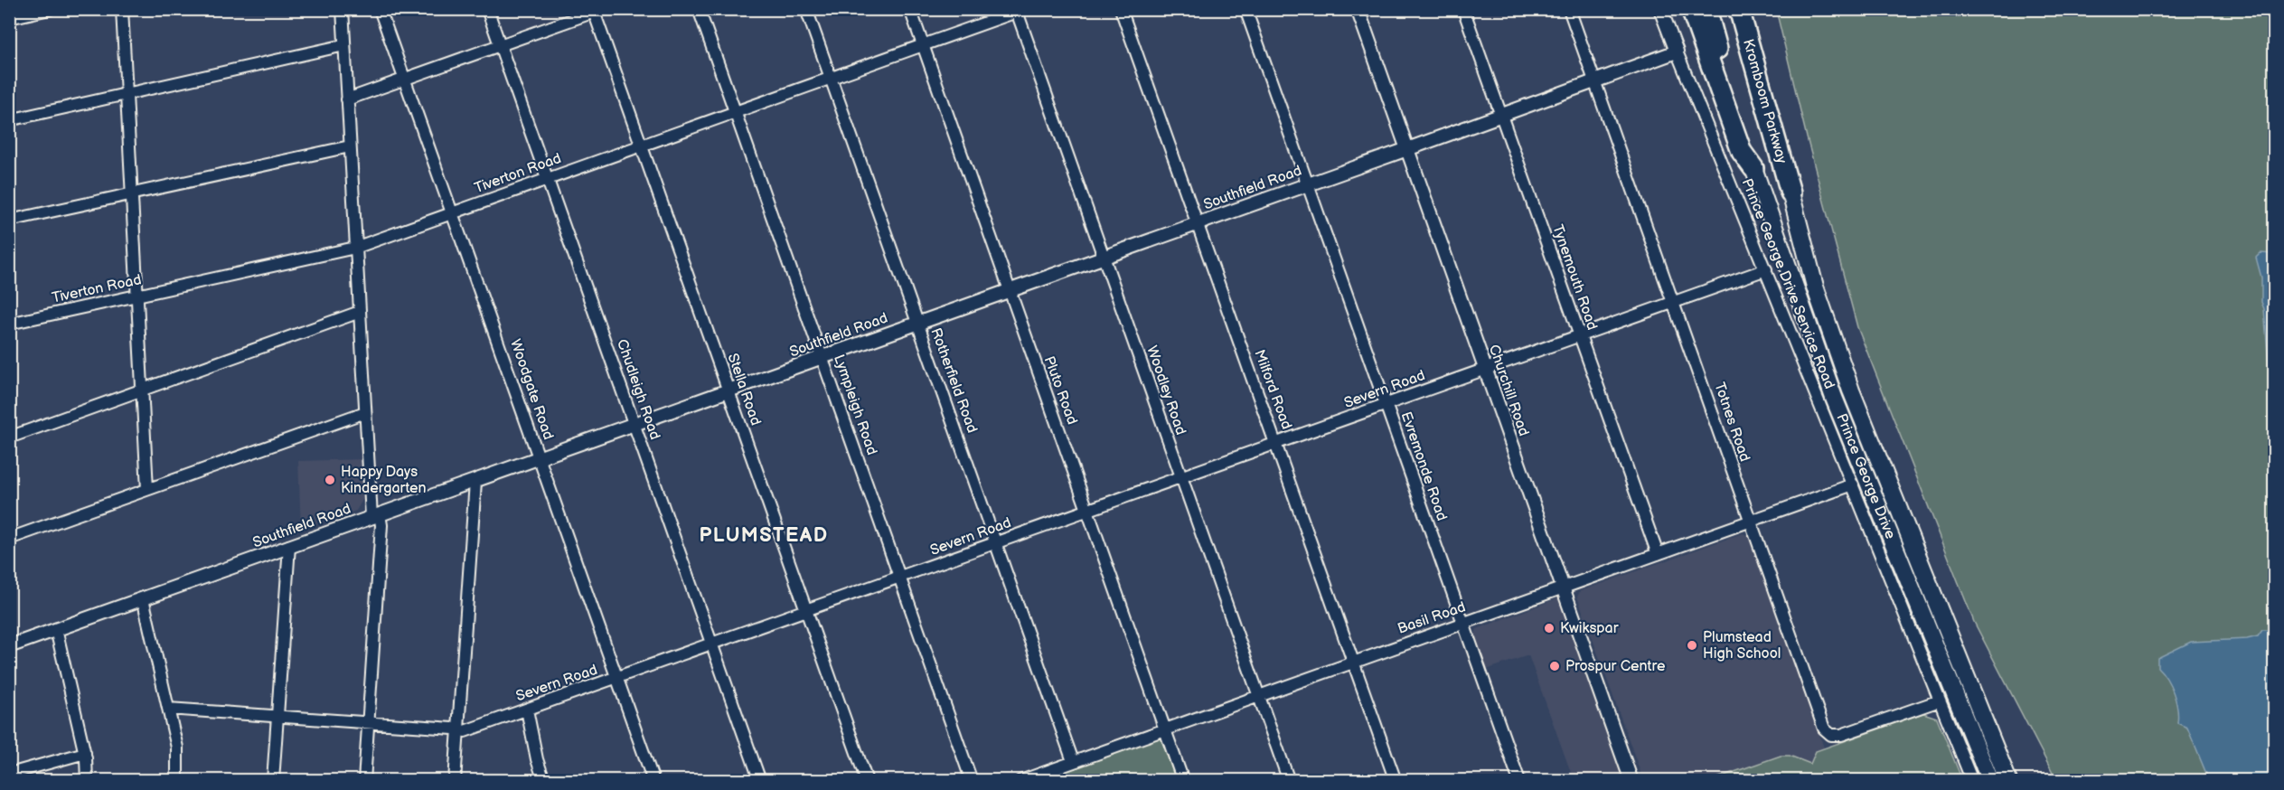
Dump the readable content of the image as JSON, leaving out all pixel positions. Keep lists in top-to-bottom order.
{
  "streets": {
    "highway": ["Kromboom Parkway"],
    "main road": ["Prince George Drive"],
    "street": [
      "Tiverton Road",
      "Southfield Road",
      "Tynemouth Road",
      "Prince George Drive Service Road",
      "Rotherfield Road",
      "Woodgate Road",
      "Chudleigh Road",
      "Stella Road",
      "Milford Road",
      "Severn Road",
      "Pluto Road",
      "Woodley Road",
      "Churchill Road",
      "Lympleigh Road",
      "Totnes Road",
      "Evremonde Road",
      "Basil Road"
    ]
  },
  "crossings": [
    ["Kromboom Parkway", "Prince George Drive"],
    ["Tiverton Road", "Rotherfield Road"],
    ["Tiverton Road", "Woodgate Road"],
    ["Tiverton Road", "Chudleigh Road"],
    ["Tiverton Road", "Stella Road"],
    ["Tiverton Road", "Pluto Road"],
    ["Tiverton Road", "Woodley Road"],
    ["Tiverton Road", "Lympleigh Road"],
    ["Southfield Road", "Tynemouth Road"],
    ["Southfield Road", "Prince George Drive Service Road"],
    ["Southfield Road", "Rotherfield Road"],
    ["Southfield Road", "Woodgate Road"],
    ["Southfield Road", "Chudleigh Road"],
    ["Southfield Road", "Stella Road"],
    ["Southfield Road", "Milford Road"],
    ["Southfield Road", "Pluto Road"],
    ["Southfield Road", "Woodley Road"],
    ["Southfield Road", "Churchill Road"],
    ["Southfield Road", "Lympleigh Road"],
    ["Southfield Road", "Totnes Road"],
    ["Southfield Road", "Evremonde Road"],
    ["Tynemouth Road", "Severn Road"],
    ["Tynemouth Road", "Basil Road"],
    ["Prince George Drive Service Road", "Severn Road"],
    ["Prince George Drive Service Road", "Totnes Road"],
    ["Prince George Drive Service Road", "Basil Road"],
    ["Rotherfield Road", "Severn Road"],
    ["Rotherfield Road", "Basil Road"],
    ["Woodgate Road", "Severn Road"],
    ["Chudleigh Road", "Severn Road"],
    ["Stella Road", "Severn Road"],
    ["Milford Road", "Severn Road"],
    ["Milford Road", "Basil Road"],
    ["Severn Road", "Pluto Road"],
    ["Severn Road", "Woodley Road"],
    ["Severn Road", "Churchill Road"],
    ["Severn Road", "Lympleigh Road"],
    ["Severn Road", "Totnes Road"],
    ["Severn Road", "Evremonde Road"],
    ["Pluto Road", "Basil Road"],
    ["Woodley Road", "Basil Road"],
    ["Churchill Road", "Basil Road"],
    ["Totnes Road", "Basil Road"],
    ["Evremonde Road", "Basil Road"]
  ],
  "districts": ["PLUMSTEAD"],
  "places": [
    "Happy Days Kindergarten",
    "Kwikspar",
    "Plumstead High School",
    "Prospur Centre"
  ]
}
